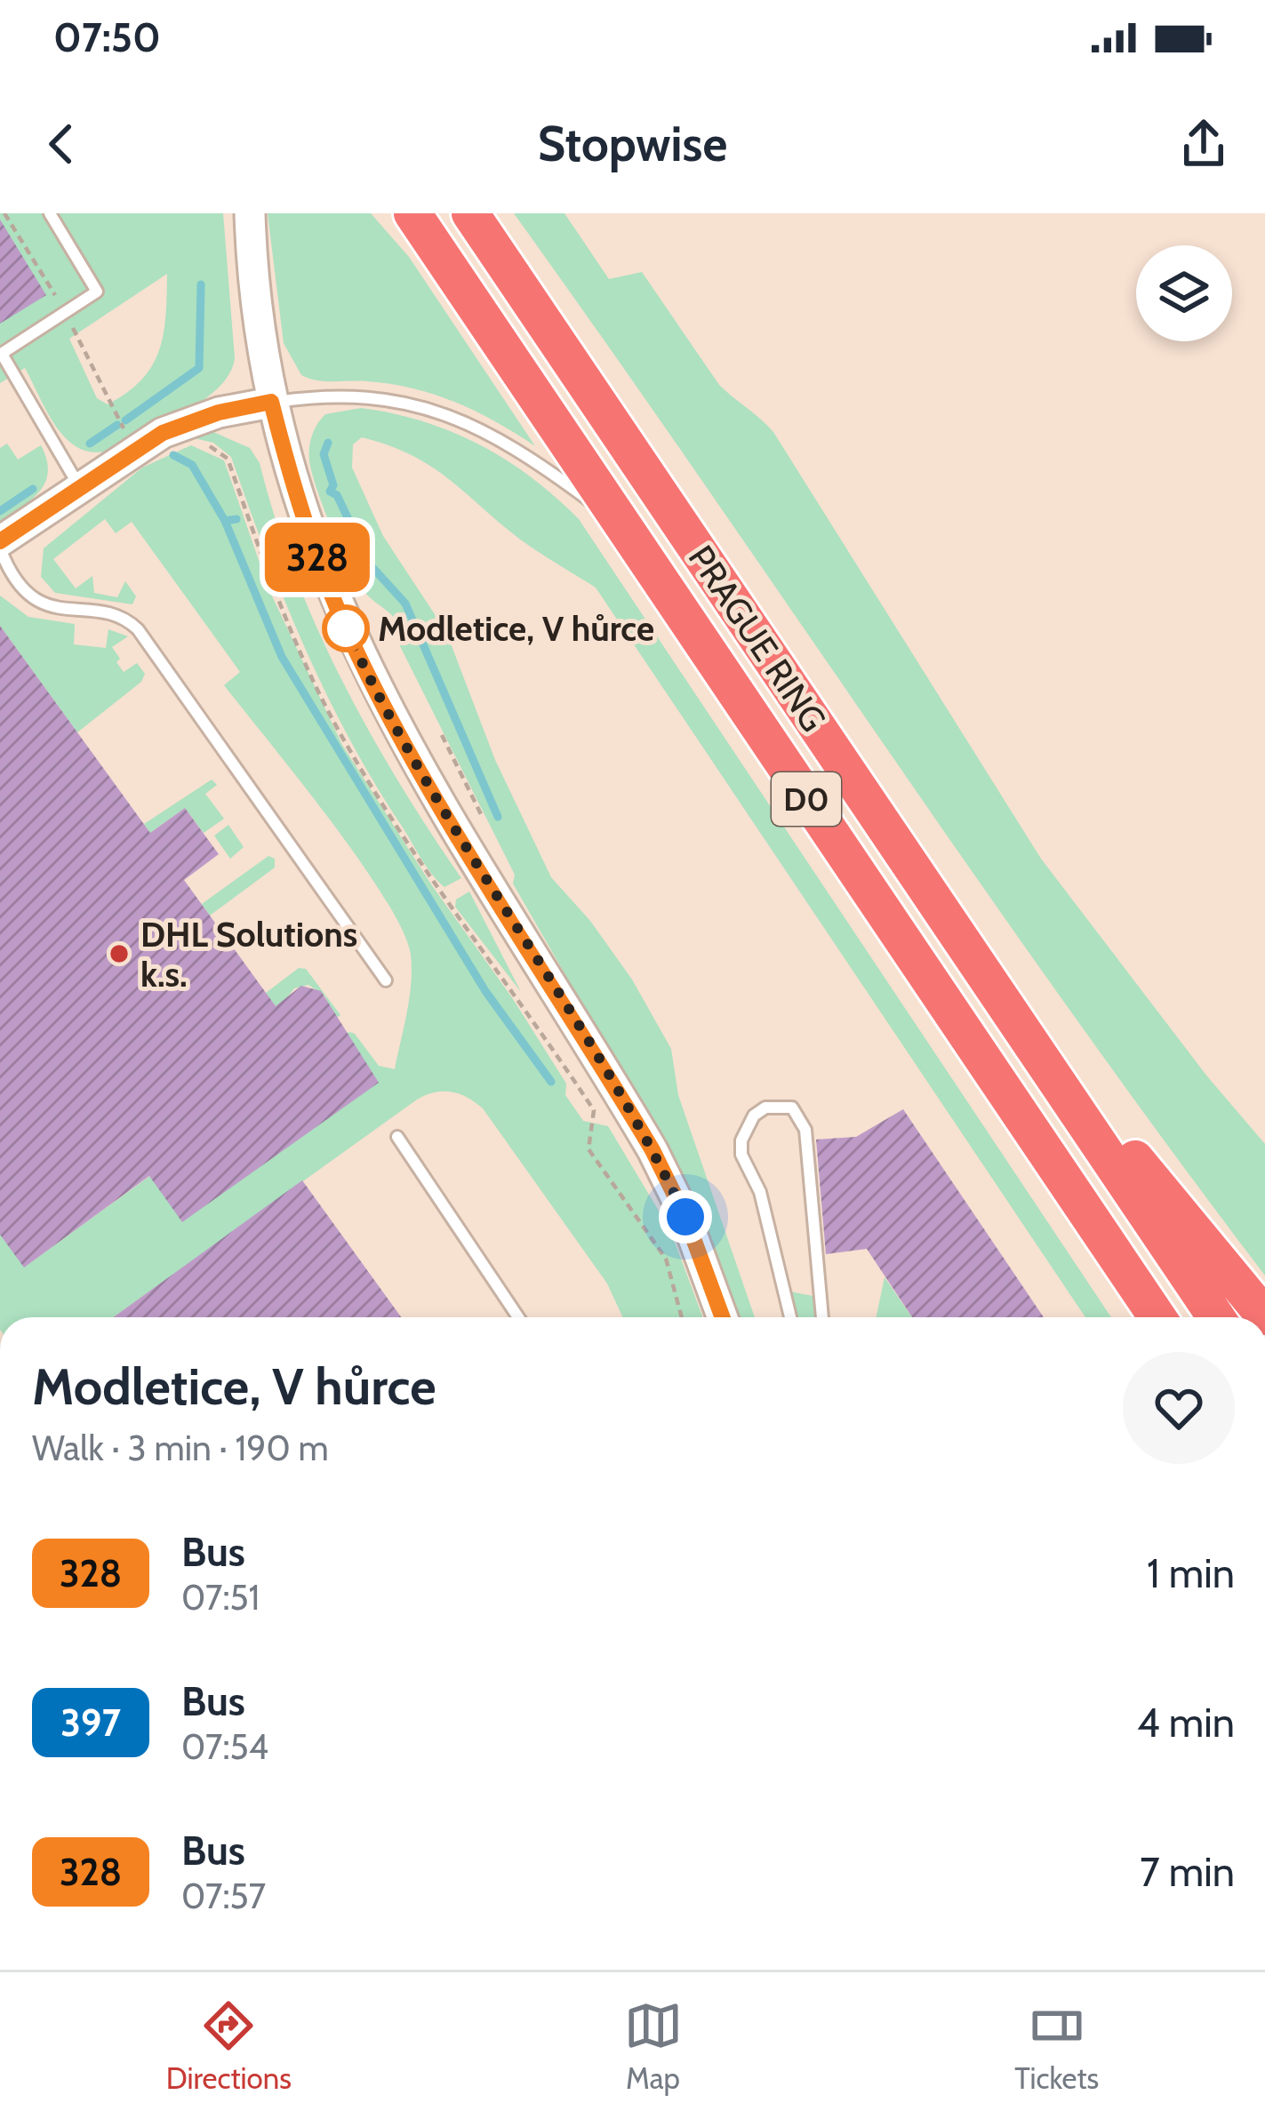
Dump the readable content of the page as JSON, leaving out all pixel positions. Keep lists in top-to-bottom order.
{
  "streets": {
    "highway": ["PRAGUE RING", "D0"]
  },
  "places": ["Modletice, V hůrce", "DHL Solutions k.s."],
  "lines": ["bus line 328"],
  "page": {
    "status": "07:50",
    "header": "Stopwise",
    "on_map": "328",
    "heading": ["Modletice, V hůrce", "Walk · 3 min · 190 m"],
    "list": [
      {
        "mark": "328",
        "name": "Bus",
        "note": "07:51",
        "value": "1 min"
      },
      {
        "mark": "397",
        "name": "Bus",
        "note": "07:54",
        "value": "4 min"
      },
      {
        "mark": "328",
        "name": "Bus",
        "note": "07:57",
        "value": "7 min"
      }
    ],
    "tabs": ["Directions", "Map", "Tickets"]
  }
}
